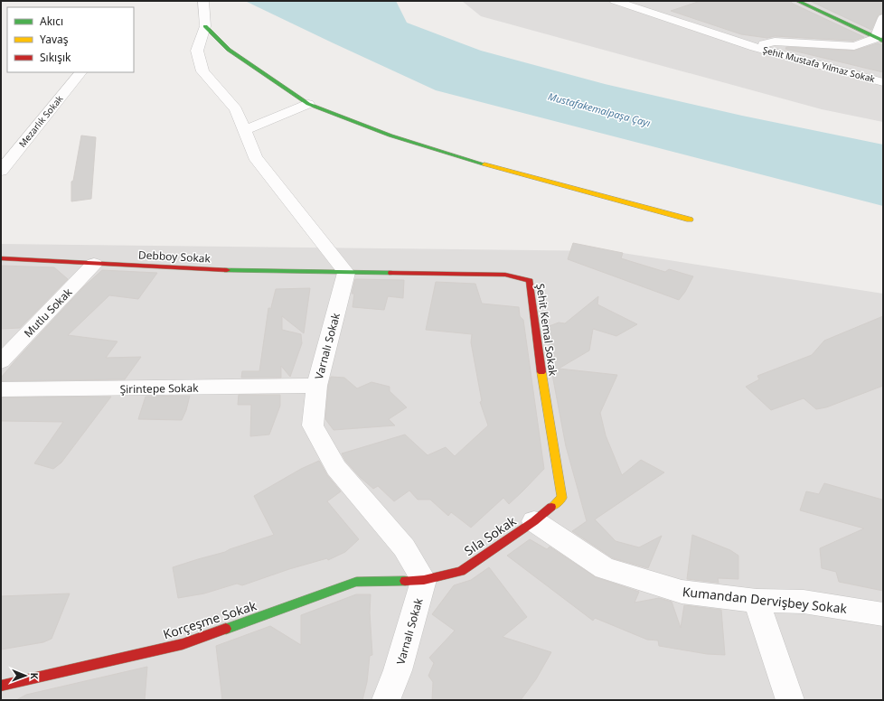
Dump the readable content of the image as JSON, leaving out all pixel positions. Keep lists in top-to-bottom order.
{
  "streets": {
    "street": [
      "Şehit Mustafa Yılmaz Sokak",
      "Mezarlık Sokak",
      "Debboy Sokak",
      "Mutlu Sokak",
      "Şehit Kemal Sokak",
      "Varnalı Sokak",
      "Şirintepe Sokak",
      "Sıla Sokak",
      "Kumandan Dervişbey Sokak",
      "Korçeşme Sokak"
    ]
  },
  "crossings": [
    ["Debboy Sokak", "Mutlu Sokak"],
    ["Debboy Sokak", "Şehit Kemal Sokak"],
    ["Debboy Sokak", "Varnalı Sokak"],
    ["Şehit Kemal Sokak", "Varnalı Sokak"],
    ["Şehit Kemal Sokak", "Sıla Sokak"],
    ["Varnalı Sokak", "Şirintepe Sokak"],
    ["Varnalı Sokak", "Sıla Sokak"],
    ["Varnalı Sokak", "Korçeşme Sokak"],
    ["Sıla Sokak", "Kumandan Dervişbey Sokak"],
    ["Sıla Sokak", "Korçeşme Sokak"]
  ],
  "water": ["Mustafakemalpaşa Çayı"],
  "legend": ["Akıcı", "Yavaş", "Sıkışık"],
  "north": "right"
}
